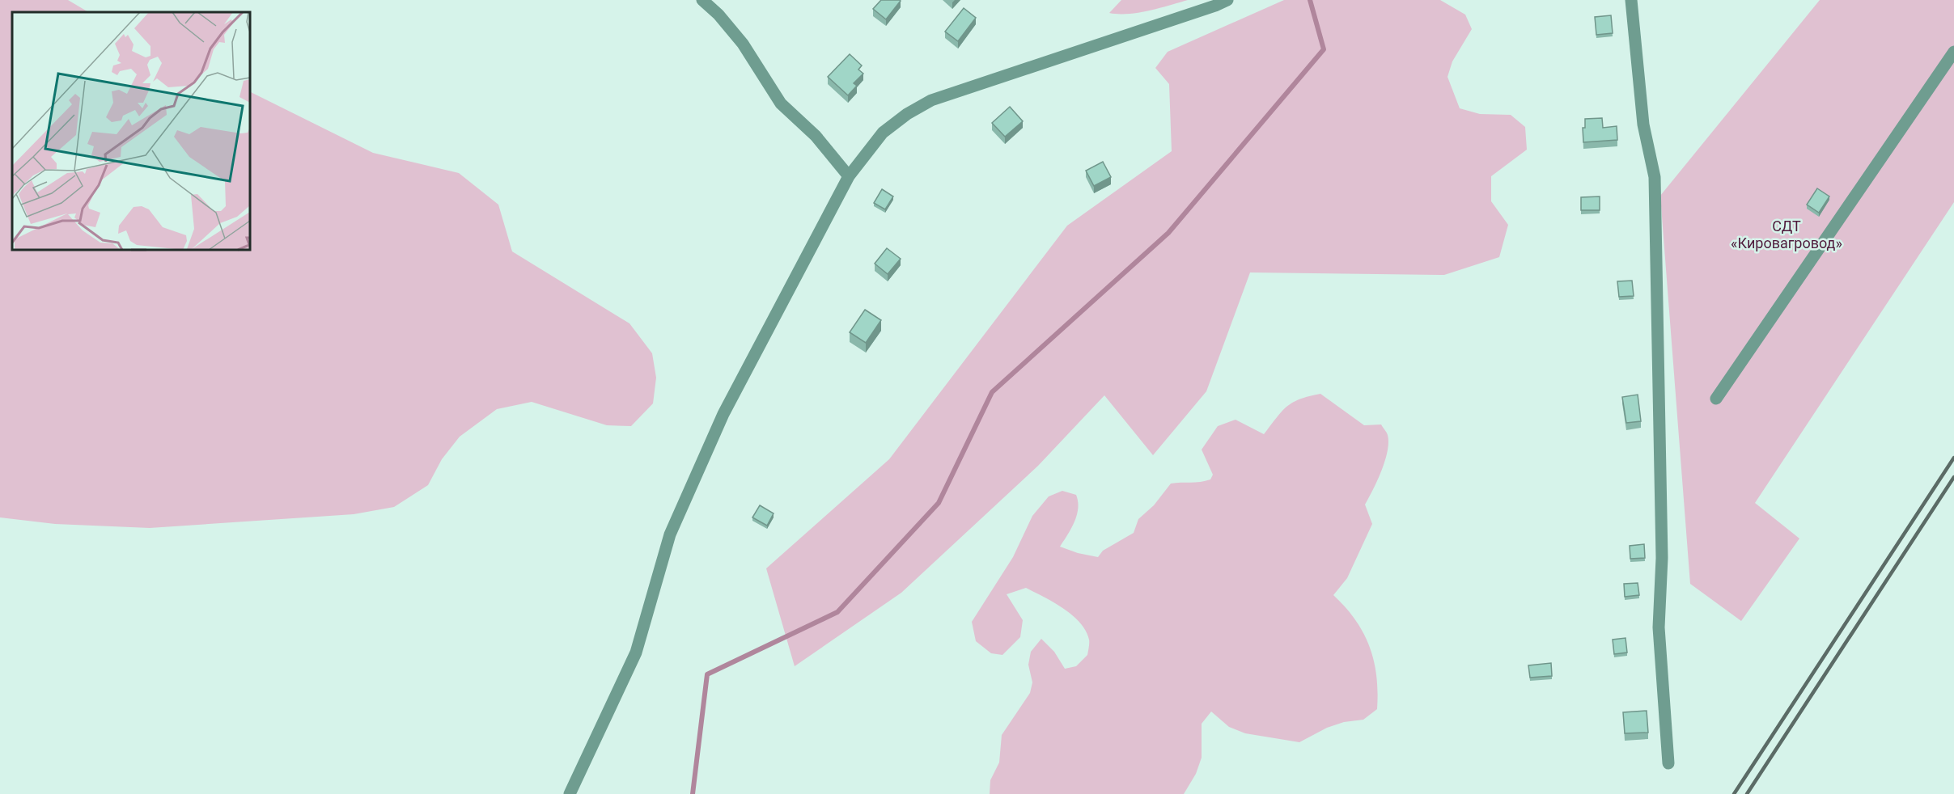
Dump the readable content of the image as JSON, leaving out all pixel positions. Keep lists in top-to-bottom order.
{
  "parks": ["СДТ «Кировагровод»"]
}
